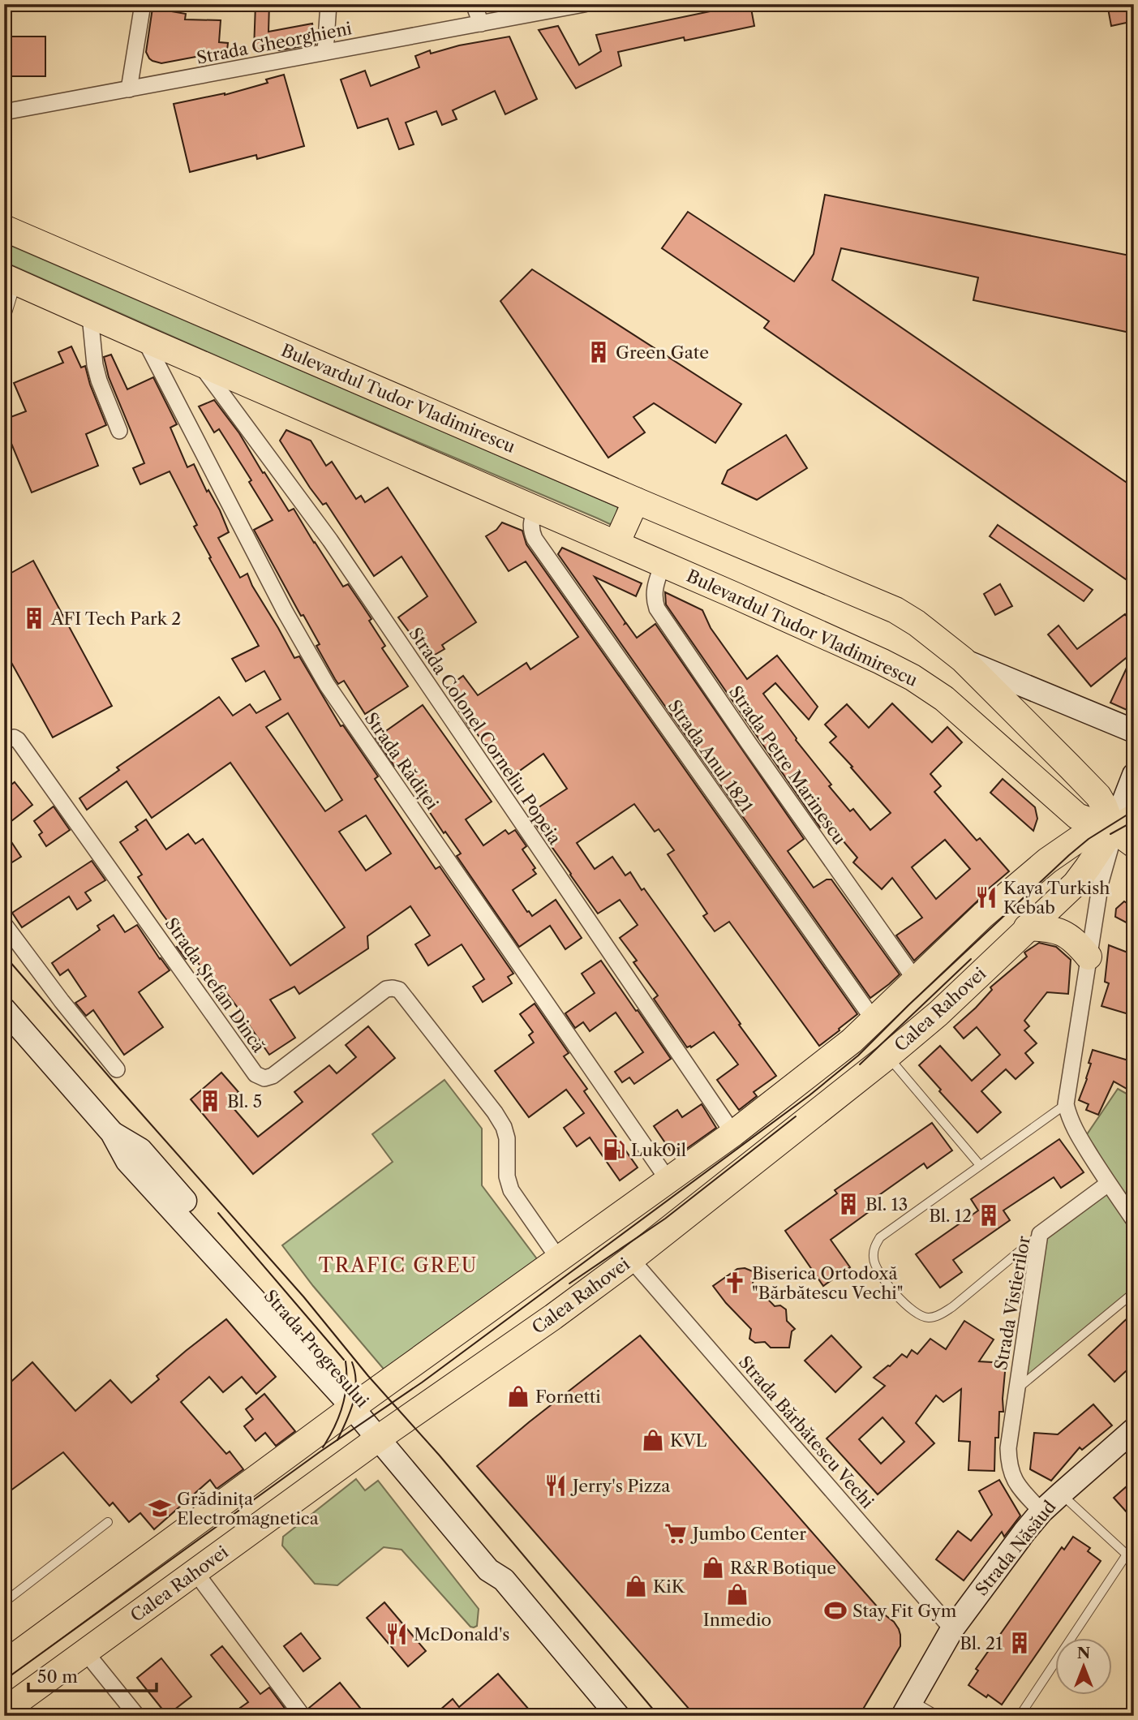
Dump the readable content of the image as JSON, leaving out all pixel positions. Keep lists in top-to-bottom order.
{
  "streets": {
    "main road": [
      "Bulevardul Tudor Vladimirescu",
      "Calea Rahovei",
      "Strada Progresului",
      "Strada Năsăud"
    ],
    "street": [
      "Strada Gheorghieni",
      "Strada Colonel Corneliu Popeia",
      "Strada Anul 1821",
      "Strada Rădiței",
      "Strada Petre Marinescu",
      "Strada Ștefan Dincă",
      "Strada Vistierilor",
      "Strada Bărbătescu Vechi"
    ]
  },
  "crossings": [
    ["Bulevardul Tudor Vladimirescu", "Strada Colonel Corneliu Popeia"],
    ["Bulevardul Tudor Vladimirescu", "Strada Anul 1821"],
    ["Bulevardul Tudor Vladimirescu", "Strada Rădiței"],
    ["Bulevardul Tudor Vladimirescu", "Strada Petre Marinescu"],
    ["Bulevardul Tudor Vladimirescu", "Calea Rahovei"],
    ["Calea Rahovei", "Strada Progresului"],
    ["Calea Rahovei", "Strada Bărbătescu Vechi"],
    ["Strada Vistierilor", "Strada Năsăud"],
    ["Strada Bărbătescu Vechi", "Strada Năsăud"]
  ],
  "districts": ["TRAFIC GREU"],
  "places": {
    "building": [
      "Green Gate",
      "AFI Tech Park 2",
      "Bl. 5",
      "Bl. 13",
      "Bl. 12",
      "Bl. 21"
    ],
    "restaurant": ["Kaya Turkish Kebab", "Jerry's Pizza", "McDonald's"],
    "fuel station": ["LukOil"],
    "church": ["Biserica Ortodoxă \"Bărbătescu Vechi\""],
    "shop": [
      "Fornetti",
      "KVL",
      "R&R Botique",
      "KiK",
      "Inmedio"
    ],
    "school or university": ["Grădinița Electromagnetica"],
    "supermarket": ["Jumbo Center"],
    "sports": ["Stay Fit Gym"]
  },
  "scale_bar": "50 m",
  "north": "top"
}
